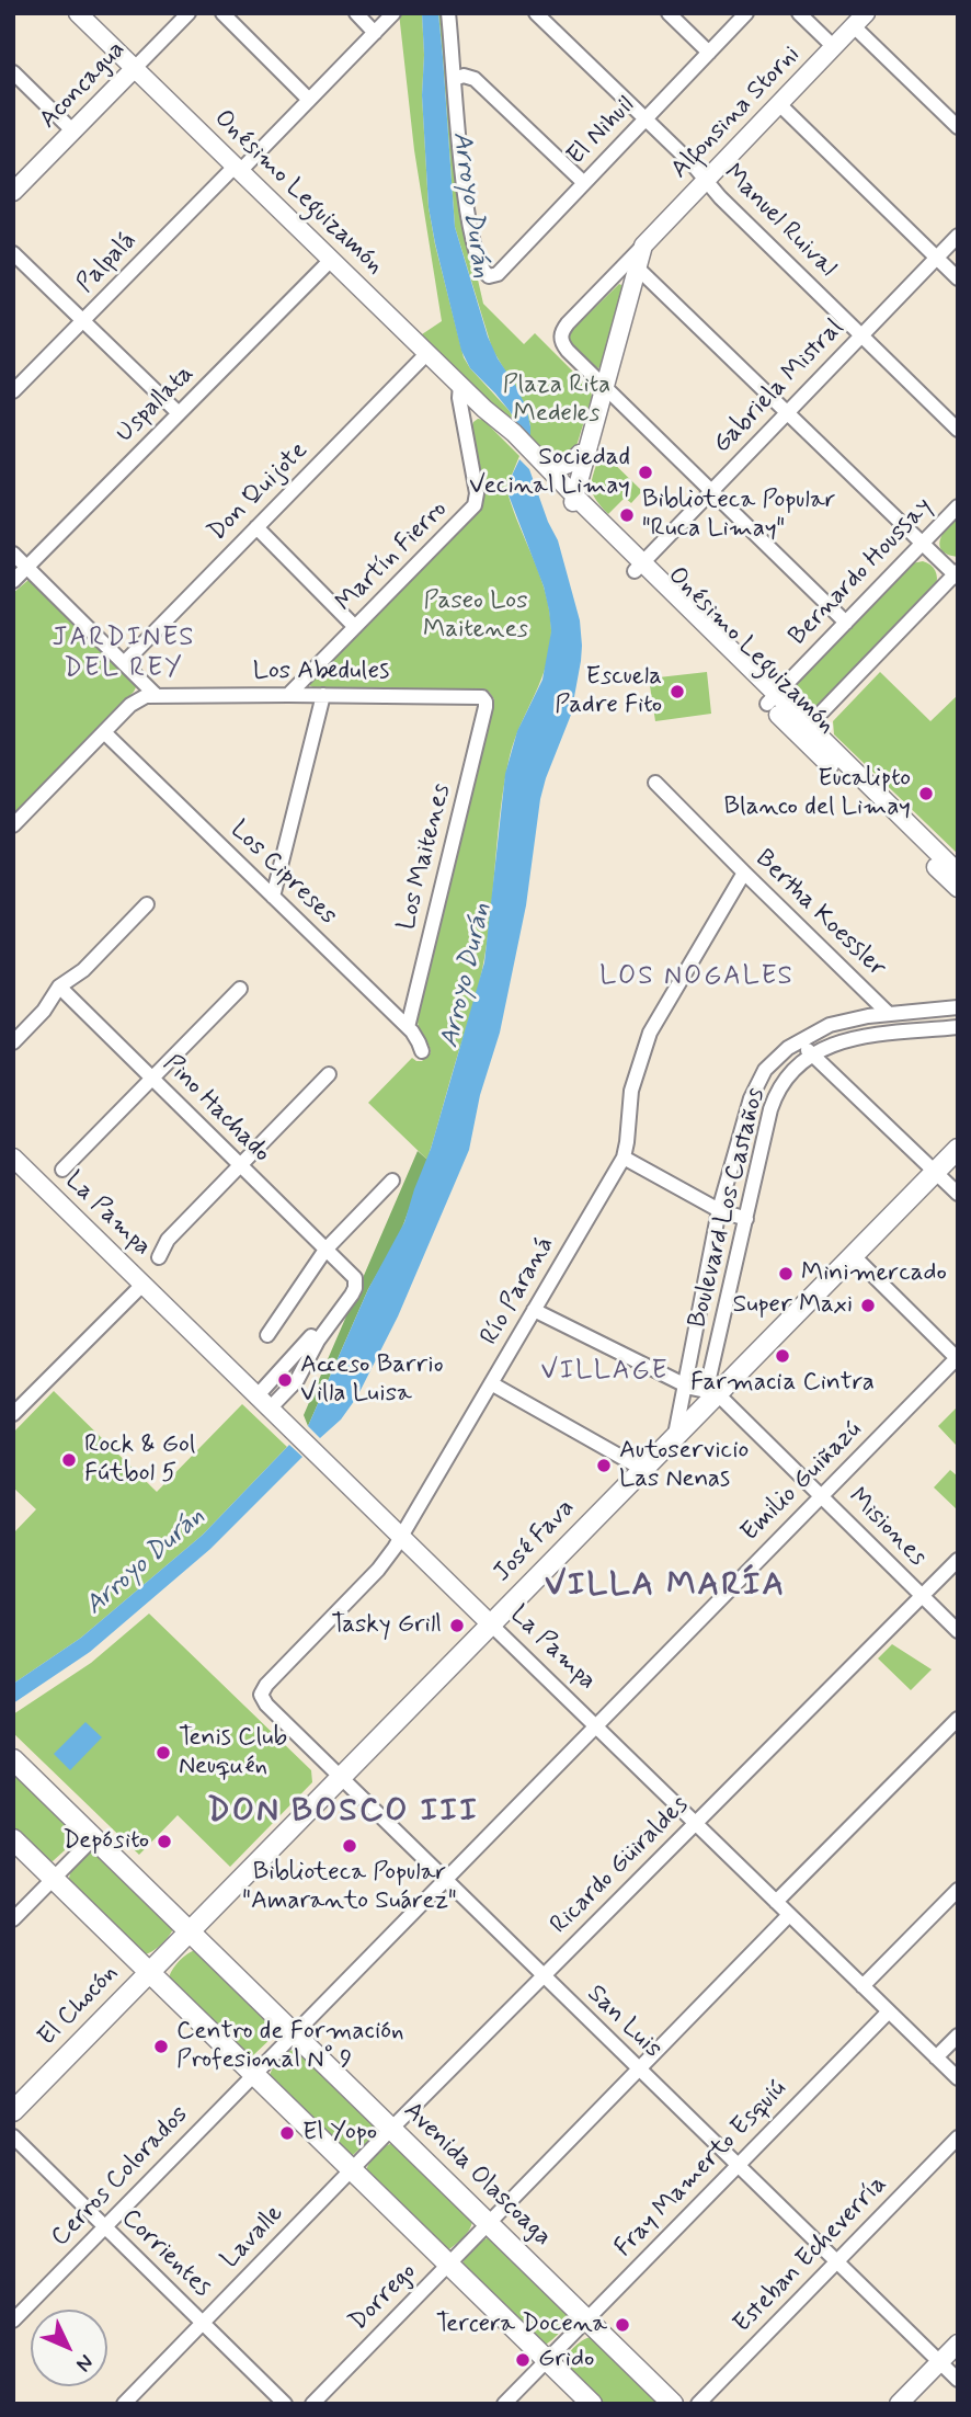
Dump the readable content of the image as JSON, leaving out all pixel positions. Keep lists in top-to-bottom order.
{
  "streets": {
    "main road": ["José Fava", "El Chocón", "Avenida Olascoaga"],
    "street": [
      "Aconcagua",
      "Alfonsina Storni",
      "El Nihuil",
      "Onésimo Leguizamón",
      "Manuel Ruival",
      "Palpalá",
      "Gabriela Mistral",
      "Uspallata",
      "Don Quijote",
      "Martín Fierro",
      "Bernardo Houssay",
      "Los Abedules",
      "Los Maitenes",
      "Los Cipreses",
      "Bertha Koessler",
      "Pino Hachado",
      "Boulevard Los Castaños",
      "La Pampa",
      "Río Paraná",
      "Emilio Guiñazú",
      "Misiones",
      "Ricardo Güiraldes",
      "San Luis",
      "Fray Mamerto Esquiú",
      "Cerros Colorados",
      "Lavalle",
      "Corrientes",
      "Esteban Echeverría",
      "Dorrego"
    ]
  },
  "crossings": [
    ["Aconcagua", "Onésimo Leguizamón"],
    ["Alfonsina Storni", "Onésimo Leguizamón"],
    ["Alfonsina Storni", "Manuel Ruival"],
    ["El Nihuil", "Manuel Ruival"],
    ["Onésimo Leguizamón", "Palpalá"],
    ["Onésimo Leguizamón", "Gabriela Mistral"],
    ["Onésimo Leguizamón", "Uspallata"],
    ["Onésimo Leguizamón", "Don Quijote"],
    ["Onésimo Leguizamón", "Martín Fierro"],
    ["Onésimo Leguizamón", "Bernardo Houssay"],
    ["Manuel Ruival", "Gabriela Mistral"],
    ["Martín Fierro", "Los Abedules"],
    ["Los Abedules", "Los Maitenes"],
    ["Los Maitenes", "Los Cipreses"],
    ["Bertha Koessler", "Boulevard Los Castaños"],
    ["Bertha Koessler", "Río Paraná"],
    ["Boulevard Los Castaños", "Misiones"],
    ["Boulevard Los Castaños", "José Fava"],
    ["La Pampa", "Río Paraná"],
    ["La Pampa", "Emilio Guiñazú"],
    ["La Pampa", "José Fava"],
    ["La Pampa", "Ricardo Güiraldes"],
    ["La Pampa", "Fray Mamerto Esquiú"],
    ["La Pampa", "Dorrego"],
    ["Río Paraná", "San Luis"],
    ["Emilio Guiñazú", "Misiones"],
    ["Emilio Guiñazú", "San Luis"],
    ["Emilio Guiñazú", "Avenida Olascoaga"],
    ["Emilio Guiñazú", "Cerros Colorados"],
    ["Misiones", "José Fava"],
    ["Misiones", "Ricardo Güiraldes"],
    ["José Fava", "El Chocón"],
    ["José Fava", "San Luis"],
    ["José Fava", "Avenida Olascoaga"],
    ["Ricardo Güiraldes", "San Luis"],
    ["Ricardo Güiraldes", "Avenida Olascoaga"],
    ["Ricardo Güiraldes", "Lavalle"],
    ["San Luis", "Fray Mamerto Esquiú"],
    ["San Luis", "Esteban Echeverría"],
    ["San Luis", "Dorrego"],
    ["Fray Mamerto Esquiú", "Avenida Olascoaga"],
    ["Avenida Olascoaga", "Cerros Colorados"],
    ["Avenida Olascoaga", "Dorrego"],
    ["Cerros Colorados", "Corrientes"],
    ["Lavalle", "Corrientes"]
  ],
  "districts": [
    "JARDINES DEL REY",
    "LOS NOGALES",
    "VILLAGE",
    "VILLA MARÍA",
    "DON BOSCO III"
  ],
  "water": ["Arroyo Durán"],
  "parks": ["Plaza Rita Medeles", "Paseo Los Maitenes"],
  "places": [
    "Sociedad Vecinal Limay",
    "Biblioteca Popular \"Ruca Limay\"",
    "Escuela Padre Fito",
    "Eucalipto Blanco del Limay",
    "Minimercado",
    "Super Maxi",
    "Farmacia Cintra",
    "Acceso Barrio Villa Luisa",
    "Rock & Gol Fútbol 5",
    "Autoservicio Las Nenas",
    "Tasky Grill",
    "Tenis Club Neuquén",
    "Depósito",
    "Biblioteca Popular \"Amaranto Suárez\"",
    "Centro de Formación Profesional N° 9",
    "El Yopo",
    "Tercera Docena",
    "Grido"
  ],
  "north": "bottom right"
}
